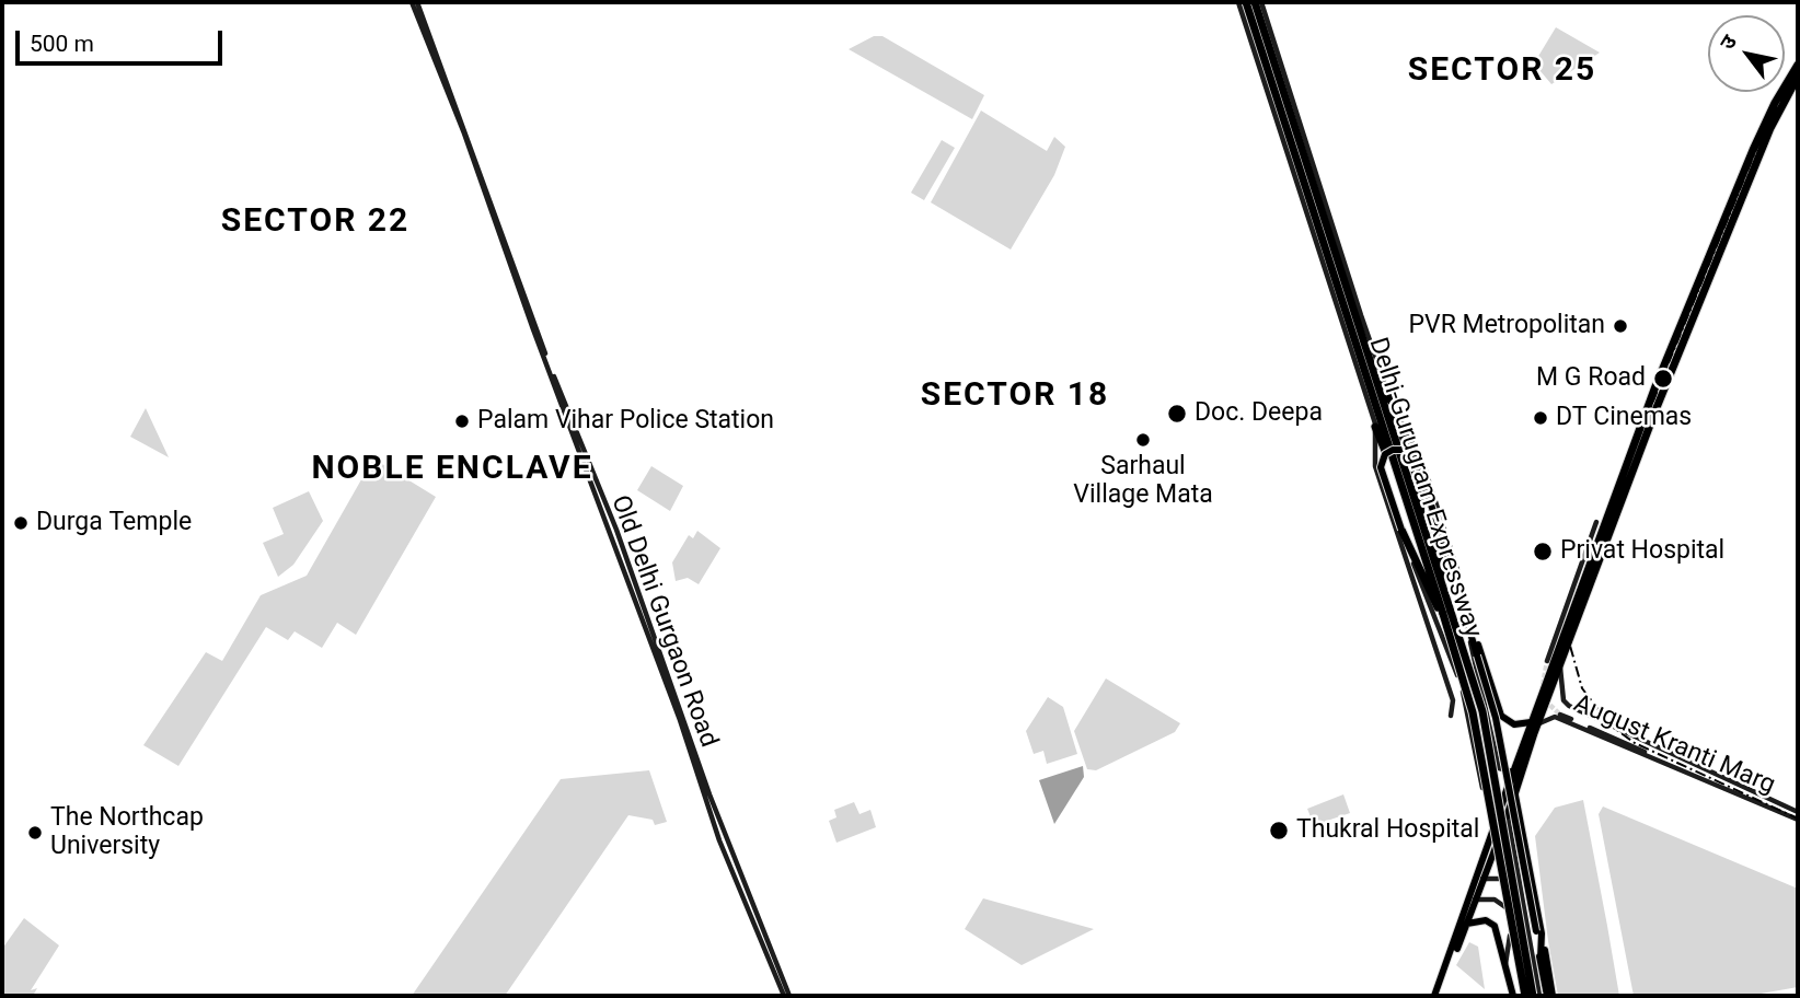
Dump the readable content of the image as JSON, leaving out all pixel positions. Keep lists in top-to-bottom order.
{
  "streets": {
    "highway": ["Delhi-Gurugram Expressway"],
    "main road": ["Old Delhi Gurgaon Road", "August Kranti Marg"]
  },
  "districts": [
    "SECTOR 25",
    "SECTOR 22",
    "SECTOR 18",
    "NOBLE ENCLAVE"
  ],
  "places": [
    "PVR Metropolitan",
    "M G Road",
    "Doc. Deepa",
    "DT Cinemas",
    "Palam Vihar Police Station",
    "Sarhaul Village Mata",
    "Durga Temple",
    "Privat Hospital",
    "Thukral Hospital",
    "The Northcap University"
  ],
  "scale_bar": "500 m",
  "north": "top left"
}
